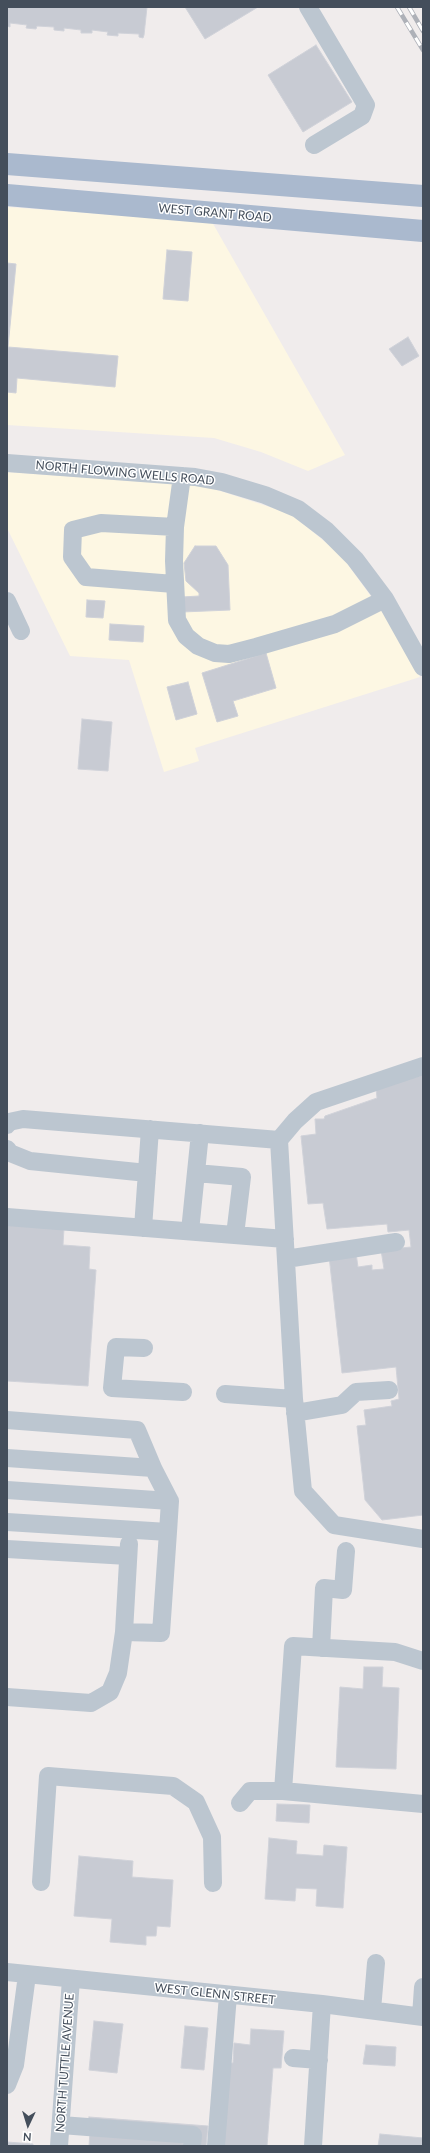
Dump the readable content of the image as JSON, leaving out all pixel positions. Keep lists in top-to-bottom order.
{
  "streets": {
    "main road": ["WEST GRANT ROAD"],
    "street": ["NORTH FLOWING WELLS ROAD", "WEST GLENN STREET", "NORTH TUTTLE AVENUE"]
  },
  "crossings": [
    ["WEST GLENN STREET", "NORTH TUTTLE AVENUE"]
  ],
  "north": "bottom"
}
